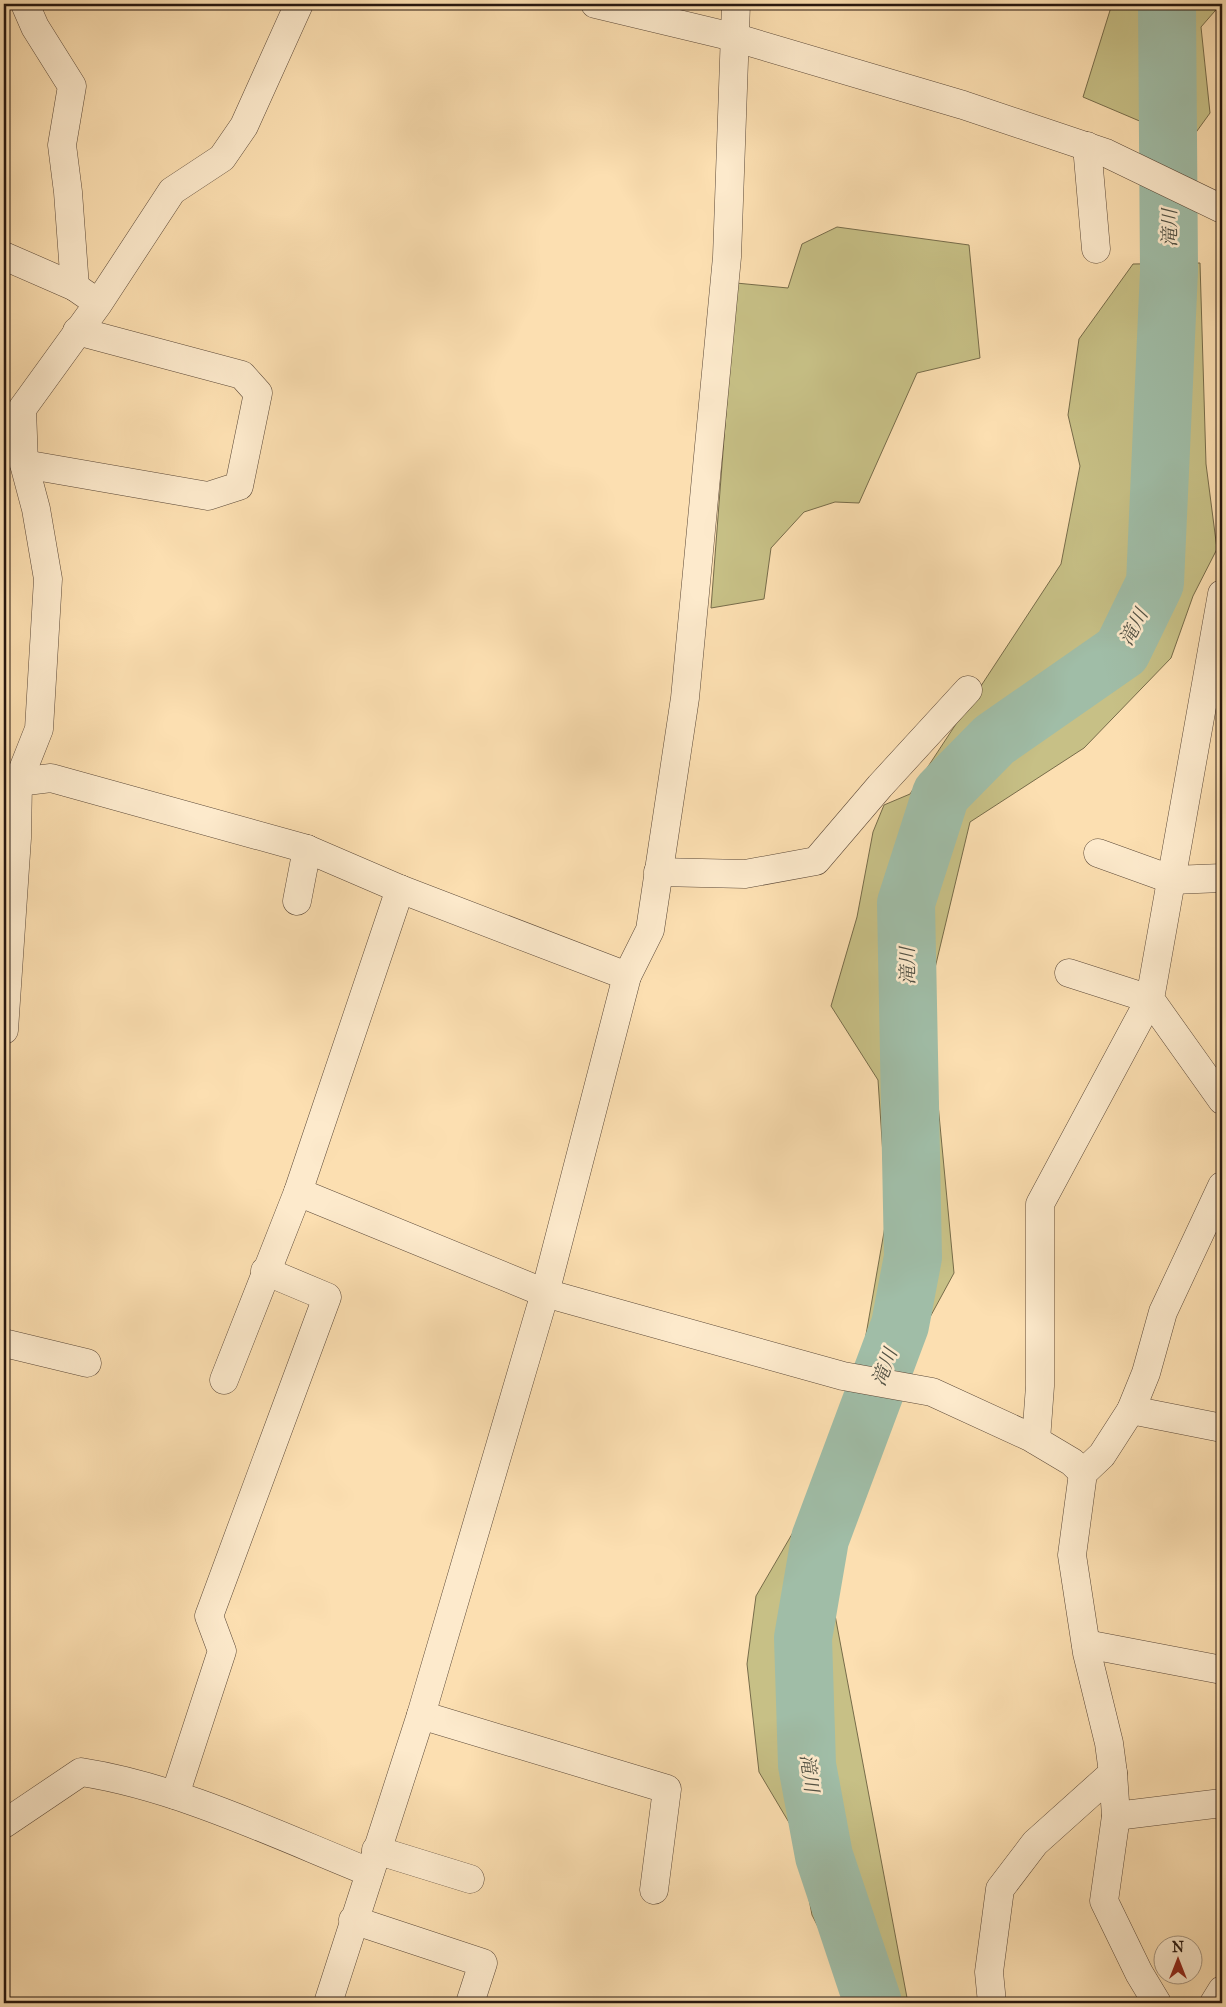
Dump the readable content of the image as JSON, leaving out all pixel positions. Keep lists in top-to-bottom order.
{
  "water": ["滝川"],
  "north": "top"
}
